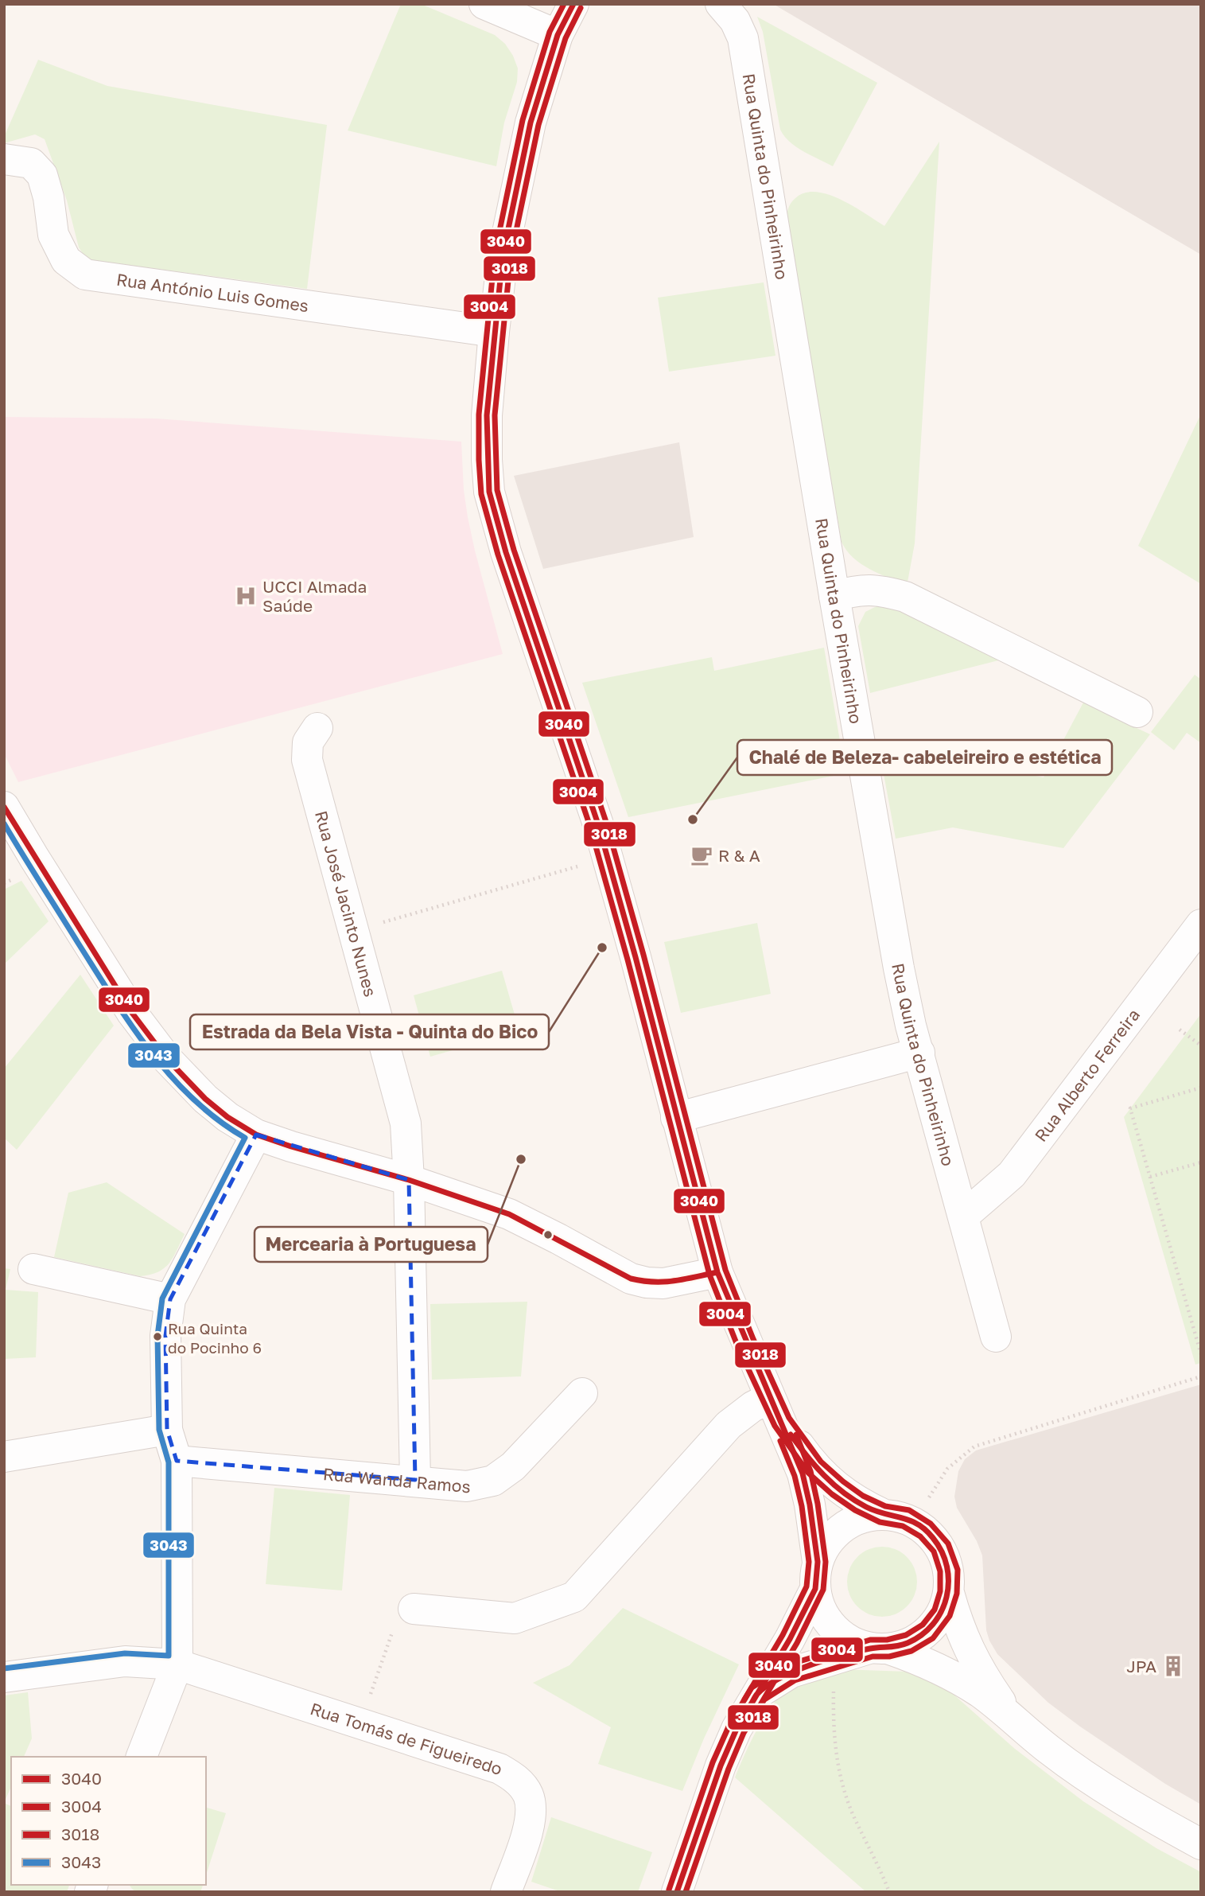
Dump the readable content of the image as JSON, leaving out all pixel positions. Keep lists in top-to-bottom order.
{
  "streets": {
    "street": [
      "Rua Quinta do Pinheirinho",
      "Rua António Luis Gomes",
      "Rua José Jacinto Nunes",
      "Rua Alberto Ferreira",
      "Rua Wanda Ramos",
      "Rua Tomás de Figueiredo"
    ]
  },
  "crossings": [
    ["Rua Quinta do Pinheirinho", "Rua Alberto Ferreira"],
    ["Rua José Jacinto Nunes", "Rua Wanda Ramos"]
  ],
  "places": {
    "hospital": ["UCCI Almada Saúde"],
    "other": [
      "Chalé de Beleza- cabeleireiro e estética",
      "Estrada da Bela Vista - Quinta do Bico",
      "Mercearia à Portuguesa",
      "Rua Quinta do Pocinho 6"
    ],
    "cafe": ["R & A"],
    "building": ["JPA"]
  },
  "lines": [
    "transit line 3040",
    "transit line 3004",
    "transit line 3018",
    "transit line 3043"
  ],
  "legend": [
    "3040",
    "3004",
    "3018",
    "3043"
  ]
}
